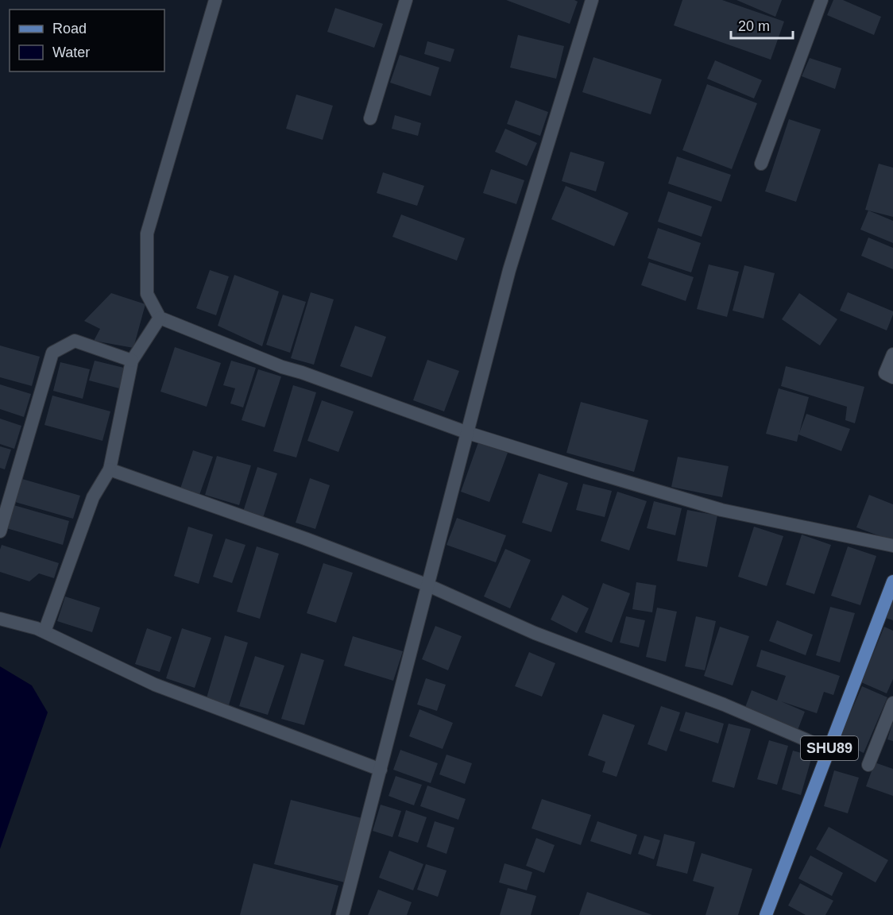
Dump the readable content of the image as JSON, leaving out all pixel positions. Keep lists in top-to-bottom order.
{
  "streets": {
    "main road": ["SHU89"]
  },
  "legend": ["Road", "Water"],
  "scale_bar": "20 m"
}
